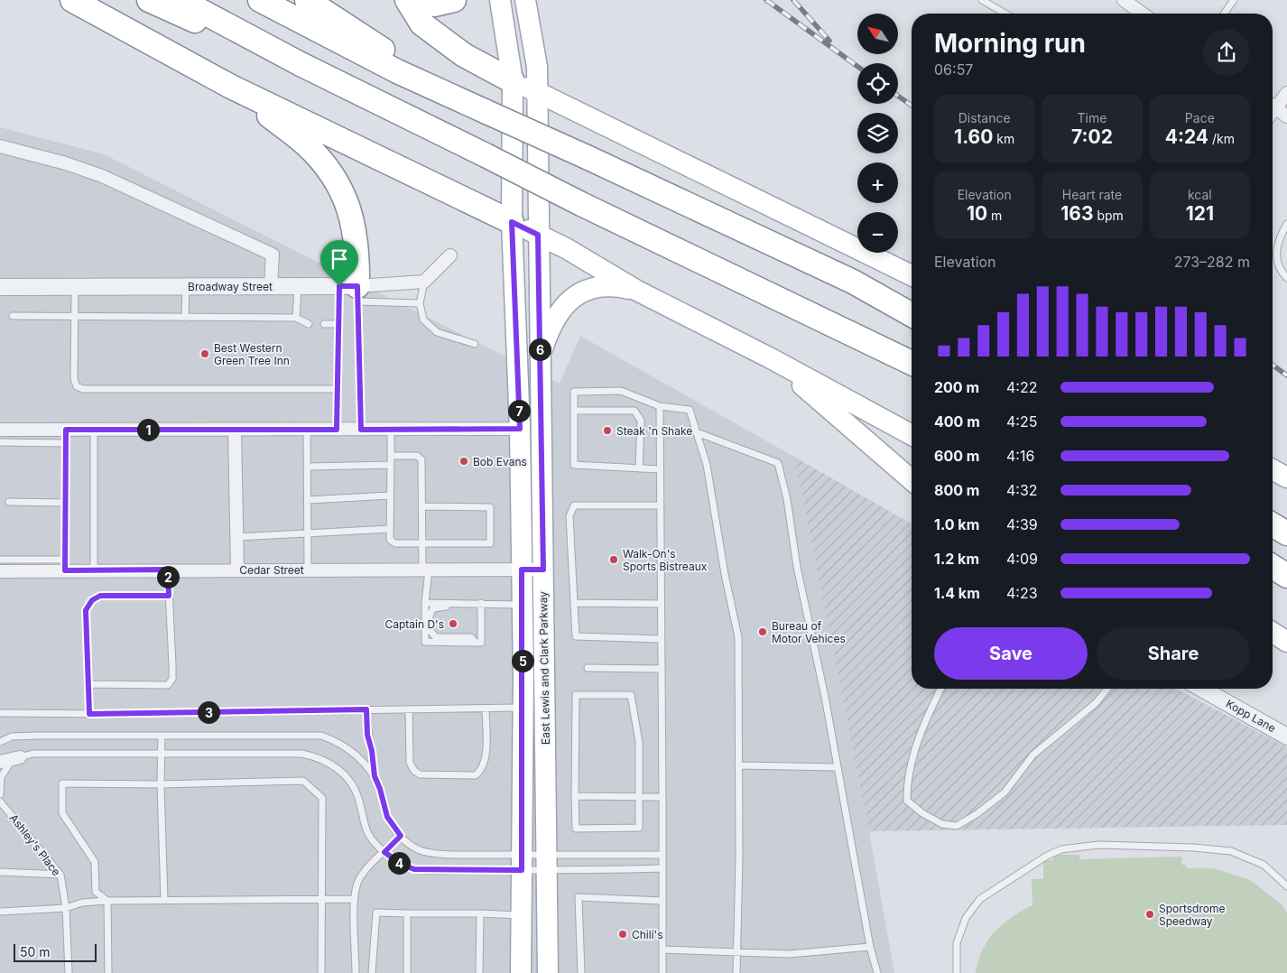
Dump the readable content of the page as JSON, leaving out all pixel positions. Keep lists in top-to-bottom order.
{
  "streets": {
    "main road": ["East Lewis and Clark Parkway"],
    "street": ["Broadway Street", "Cedar Street", "Kopp Lane"],
    "lane": ["Ashley's Place"]
  },
  "crossings": [
    ["Cedar Street", "East Lewis and Clark Parkway"]
  ],
  "places": [
    "Best Western Green Tree Inn",
    "Steak 'n Shake",
    "Bob Evans",
    "Walk-On's Sports Bistreaux",
    "Captain D's",
    "Bureau of Motor Vehices",
    "Sportsdrome Speedway",
    "Chili's"
  ],
  "scale_bar": "50 m",
  "north": "top left",
  "page": {
    "map_buttons": ["+", "−"],
    "heading": ["Morning run", "06:57"],
    "stats": [
      ["Distance", "1.60 km"],
      ["Time", "7:02"],
      ["Pace", "4:24 /km"],
      ["Elevation", "10 m"],
      ["Heart rate", "163 bpm"],
      ["kcal", "121"]
    ],
    "chart": ["Elevation", "273–282 m"],
    "pins": [
      "6",
      "7",
      "1",
      "2",
      "5",
      "3",
      "4"
    ],
    "list": [
      {
        "name": "200 m",
        "note": "4:22"
      },
      {
        "name": "400 m",
        "note": "4:25"
      },
      {
        "name": "600 m",
        "note": "4:16"
      },
      {
        "name": "800 m",
        "note": "4:32"
      },
      {
        "name": "1.0 km",
        "note": "4:39"
      },
      {
        "name": "1.2 km",
        "note": "4:09"
      },
      {
        "name": "1.4 km",
        "note": "4:23"
      }
    ],
    "buttons": ["Save", "Share"],
    "scale": "50 m"
  }
}
